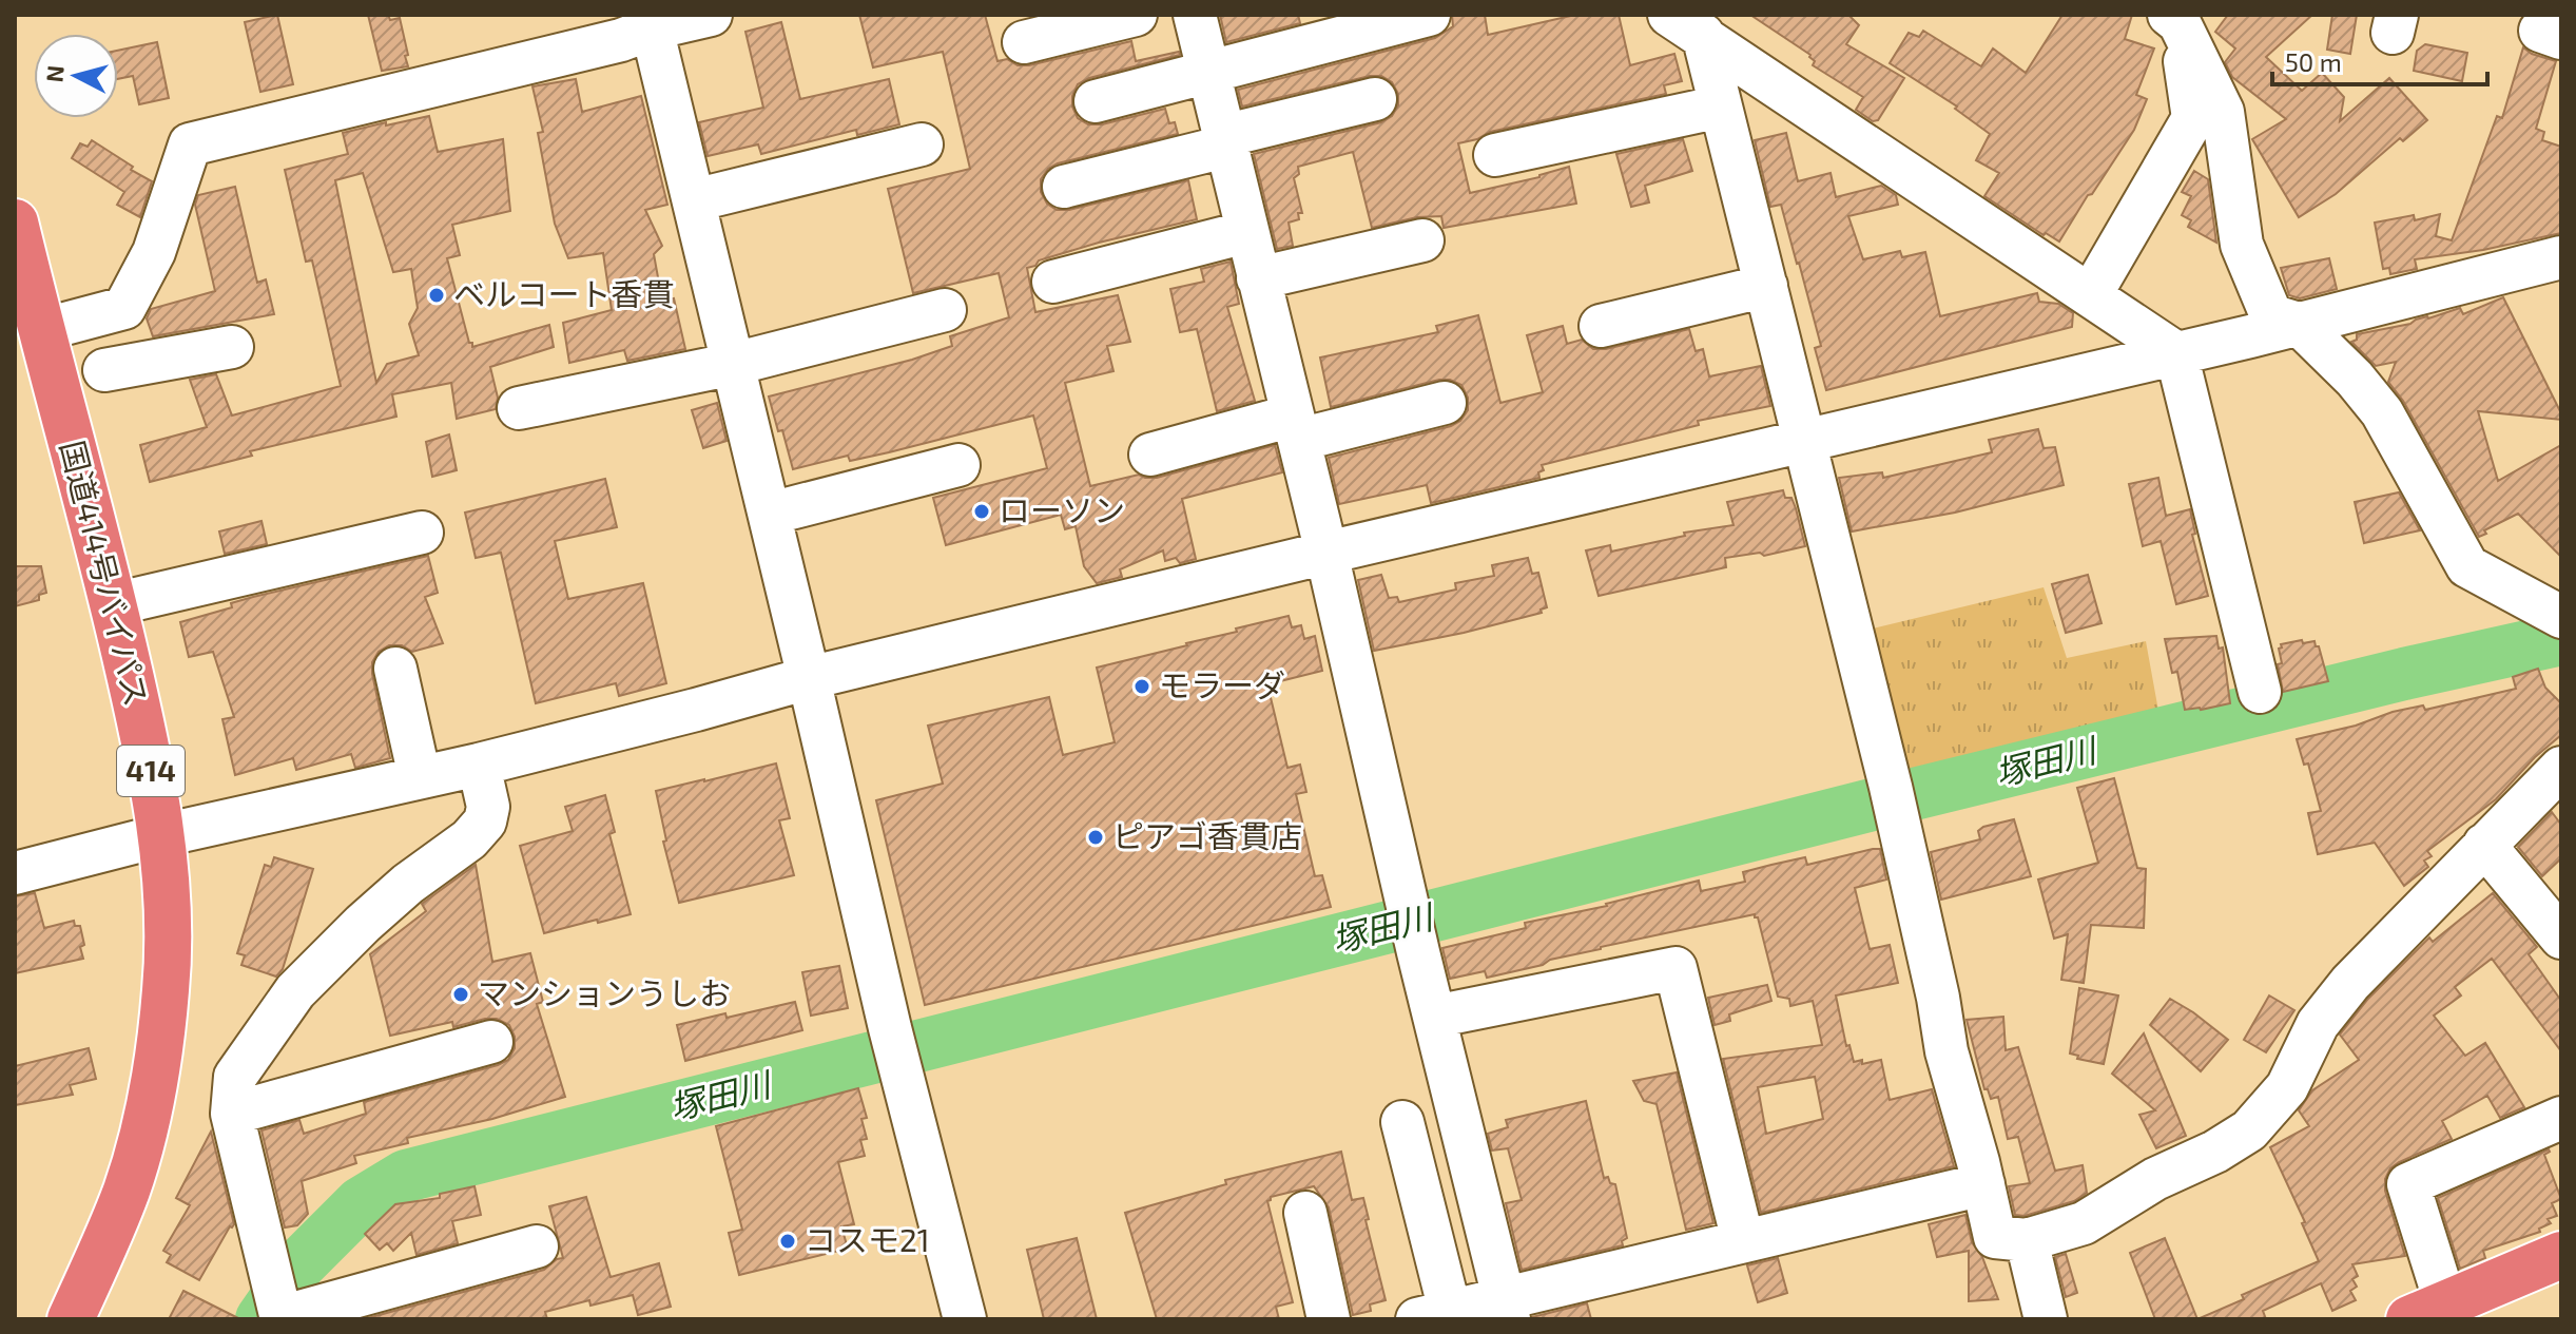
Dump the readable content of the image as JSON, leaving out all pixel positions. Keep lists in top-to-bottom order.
{
  "streets": {
    "highway": ["国道414号バイパス", "414"]
  },
  "water": ["塚田川"],
  "places": [
    "ベルコート香貫",
    "ローソン",
    "モラーダ",
    "ピアゴ香貫店",
    "マンションうしお",
    "コスモ21"
  ],
  "scale_bar": "50 m",
  "north": "left"
}
